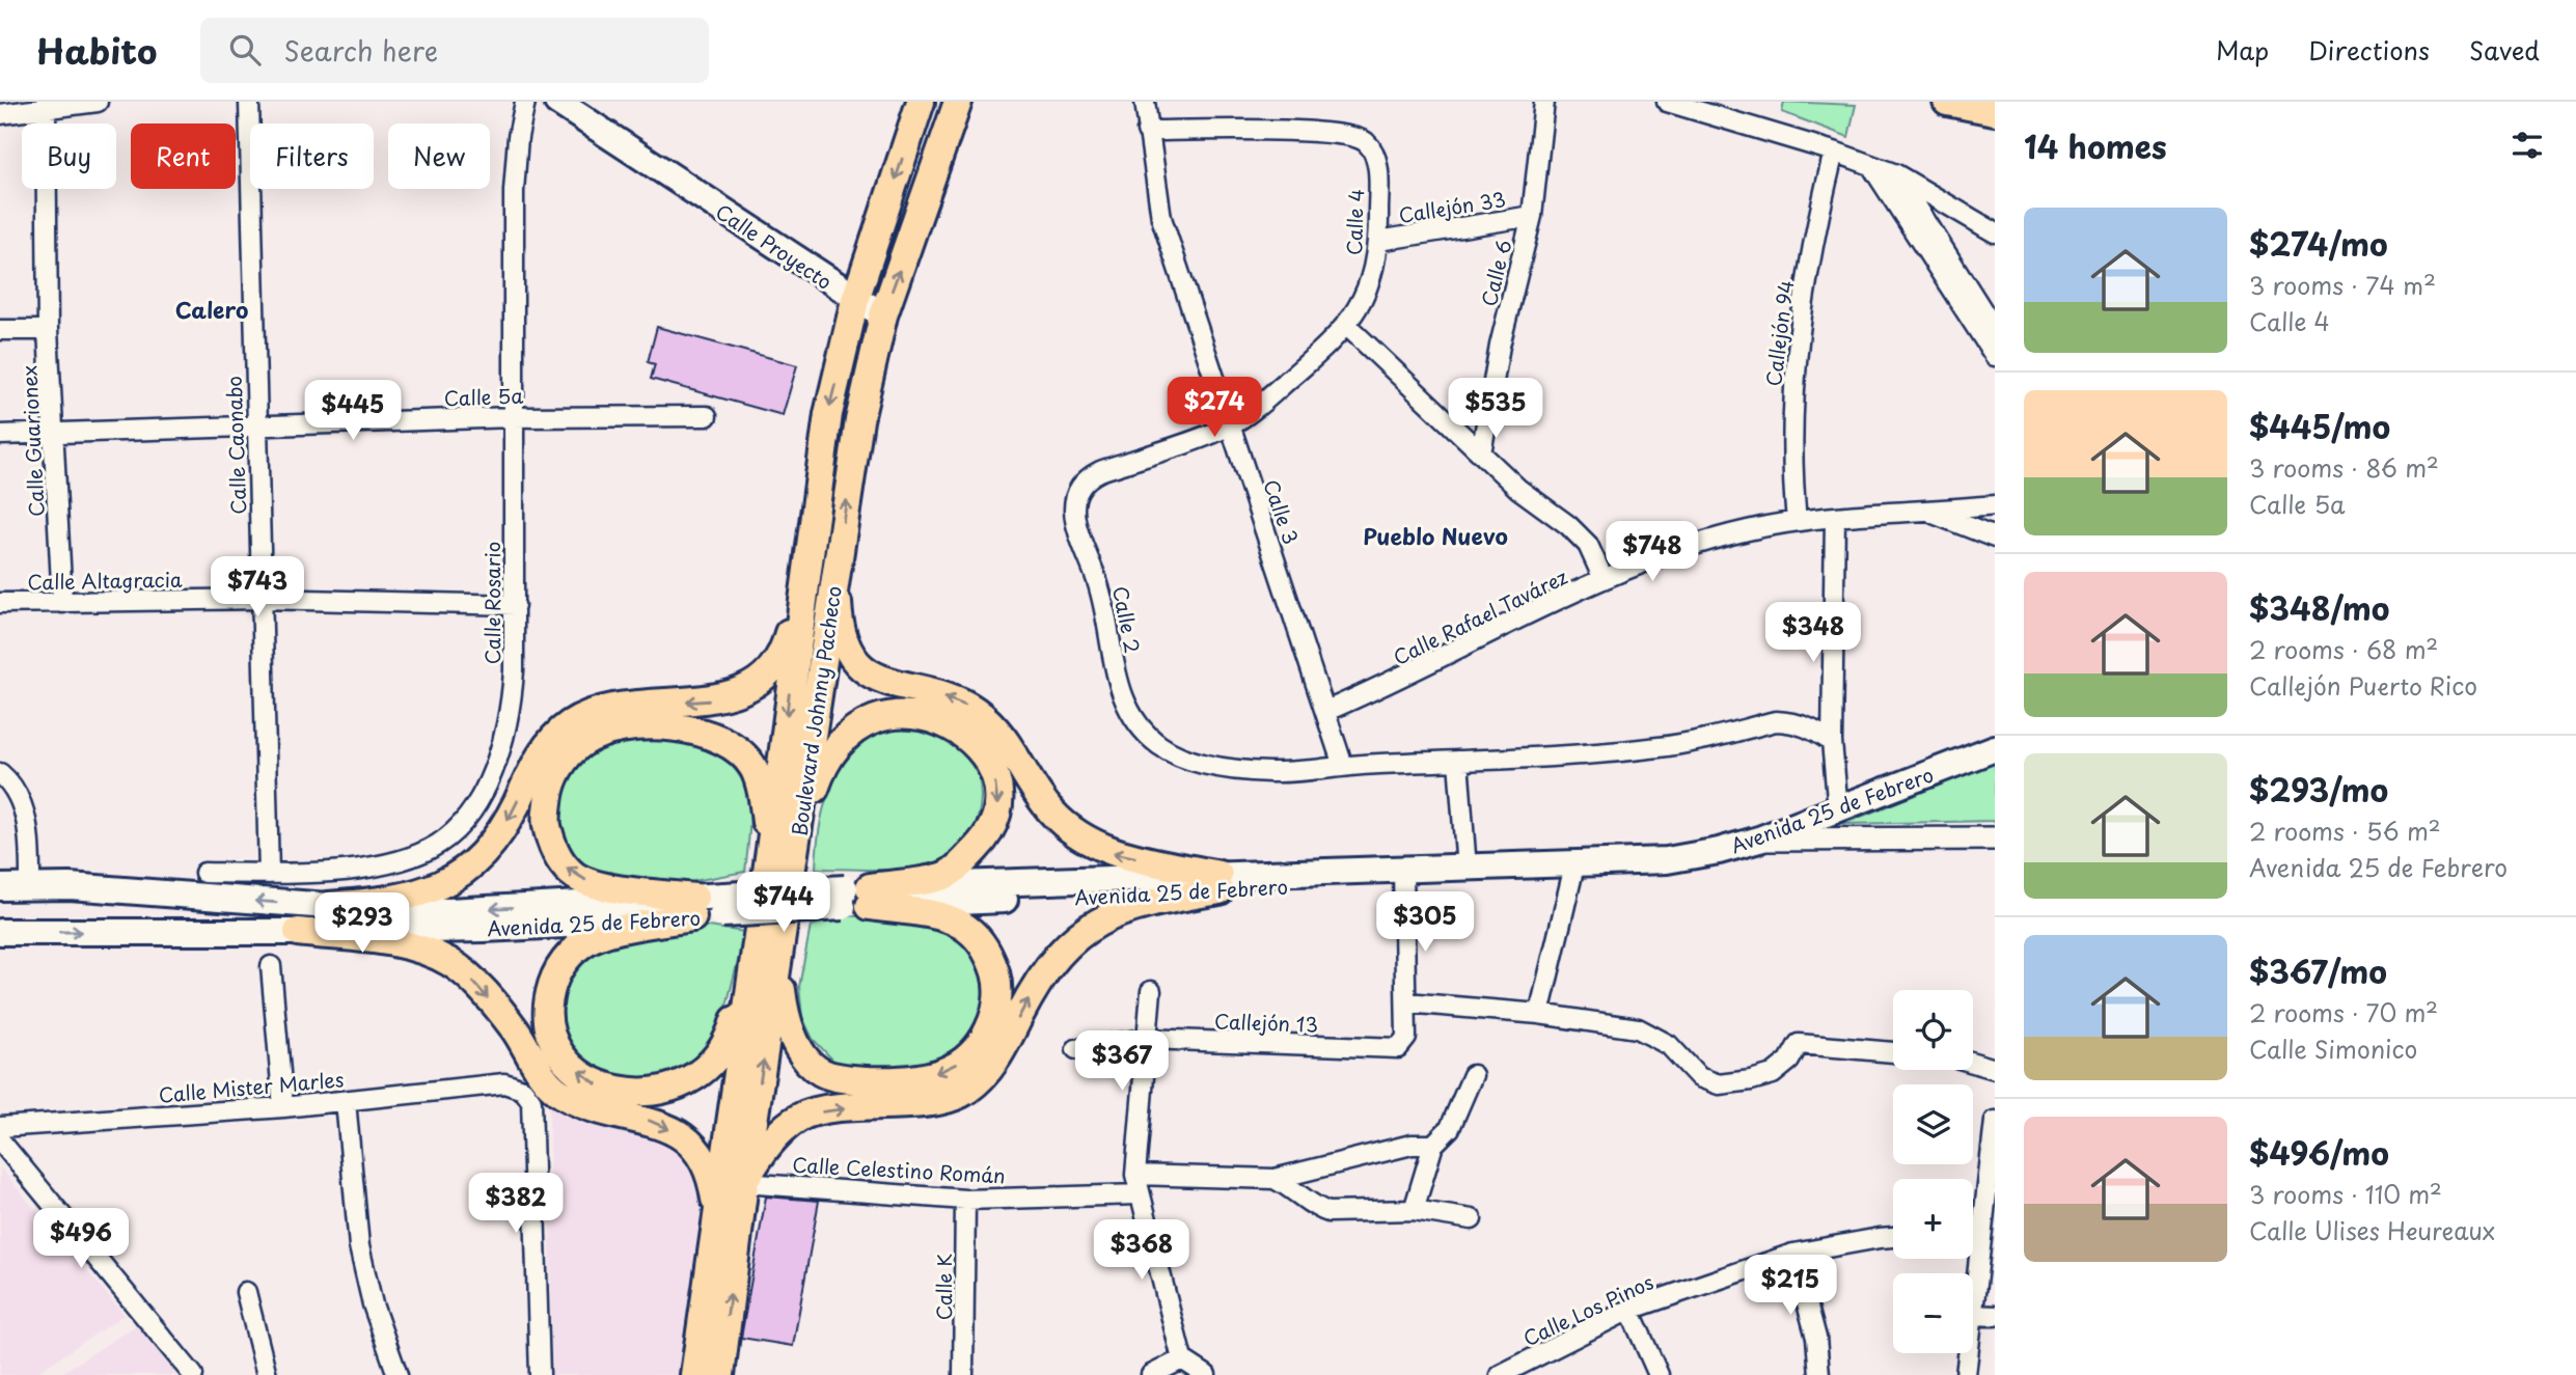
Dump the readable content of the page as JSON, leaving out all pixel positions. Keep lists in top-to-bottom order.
{
  "streets": {
    "main road": ["Calle Proyecto", "Boulevard Johnny Pacheco", "Avenida 25 de Febrero"],
    "street": [
      "Callejón 33",
      "Calle 4",
      "Calle 6",
      "Callejón 94",
      "Calle 5a",
      "Calle Guarionex",
      "Calle Caonabo",
      "Calle 3",
      "Calle Altagracia",
      "Calle Rosario",
      "Calle Rafael Tavárez",
      "Calle 2",
      "Callejón 13",
      "Calle Mister Marles",
      "Calle Celestino Román",
      "Calle K",
      "Calle Los Pinos"
    ]
  },
  "crossings": [
    ["Callejón 33", "Calle 4"],
    ["Callejón 33", "Calle 6"],
    ["Calle 4", "Calle 3"],
    ["Calle 4", "Calle 2"],
    ["Calle Proyecto", "Boulevard Johnny Pacheco"],
    ["Callejón 94", "Calle Rafael Tavárez"],
    ["Calle 5a", "Calle Guarionex"],
    ["Calle 5a", "Calle Caonabo"],
    ["Calle 5a", "Calle Rosario"],
    ["Calle Guarionex", "Calle Altagracia"],
    ["Calle Caonabo", "Calle Altagracia"],
    ["Calle Caonabo", "Calle Rosario"],
    ["Calle 3", "Calle Rafael Tavárez"],
    ["Calle 3", "Calle 2"],
    ["Calle Altagracia", "Calle Rosario"],
    ["Boulevard Johnny Pacheco", "Calle Celestino Román"],
    ["Calle Celestino Román", "Calle K"]
  ],
  "districts": ["Calero", "Pueblo Nuevo"],
  "page": {
    "header": "Habito",
    "search": "Search here",
    "nav": ["Map", "Directions", "Saved"],
    "heading": "14 homes",
    "chip": [
      "Buy",
      "Rent",
      "Filters",
      "New"
    ],
    "list": [
      {
        "name": "$274/mo",
        "note": "3 rooms · 74 m² · Calle 4"
      },
      {
        "name": "$445/mo",
        "note": "3 rooms · 86 m² · Calle 5a"
      },
      {
        "name": "$348/mo",
        "note": "2 rooms · 68 m² · Callejón Puerto Rico"
      },
      {
        "name": "$293/mo",
        "note": "2 rooms · 56 m² · Avenida 25 de Febrero"
      },
      {
        "name": "$367/mo",
        "note": "2 rooms · 70 m² · Calle Simonico"
      },
      {
        "name": "$496/mo",
        "note": "3 rooms · 110 m² · Calle Ulises Heureaux"
      }
    ],
    "price": [
      "$274",
      "$535",
      "$445",
      "$748",
      "$743",
      "$348",
      "$744",
      "$305",
      "$293",
      "$367",
      "$382",
      "$496",
      "$368",
      "$215"
    ],
    "map_buttons": ["+", "−"]
  }
}
